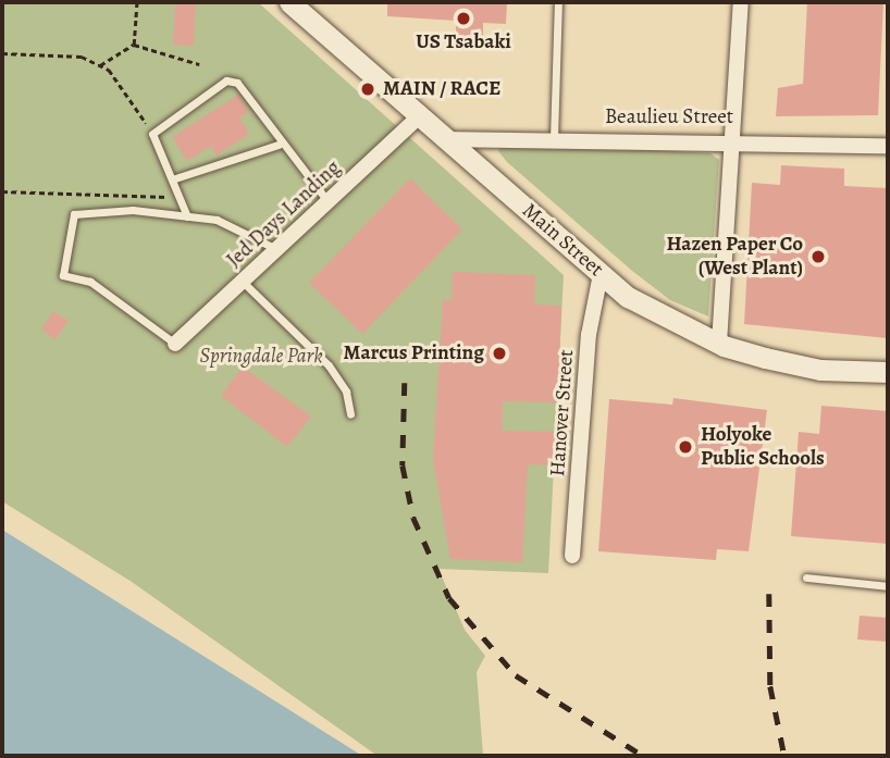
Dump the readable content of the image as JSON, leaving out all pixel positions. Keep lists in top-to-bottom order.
{
  "streets": {
    "main road": ["Main Street"],
    "street": ["Beaulieu Street", "Jed Days Landing", "Hanover Street"]
  },
  "crossings": [
    ["Beaulieu Street", "Main Street"],
    ["Jed Days Landing", "Main Street"],
    ["Main Street", "Hanover Street"]
  ],
  "parks": ["Springdale Park"],
  "places": [
    "US Tsabaki",
    "MAIN / RACE",
    "Hazen Paper Co (West Plant)",
    "Marcus Printing",
    "Holyoke Public Schools"
  ]
}
